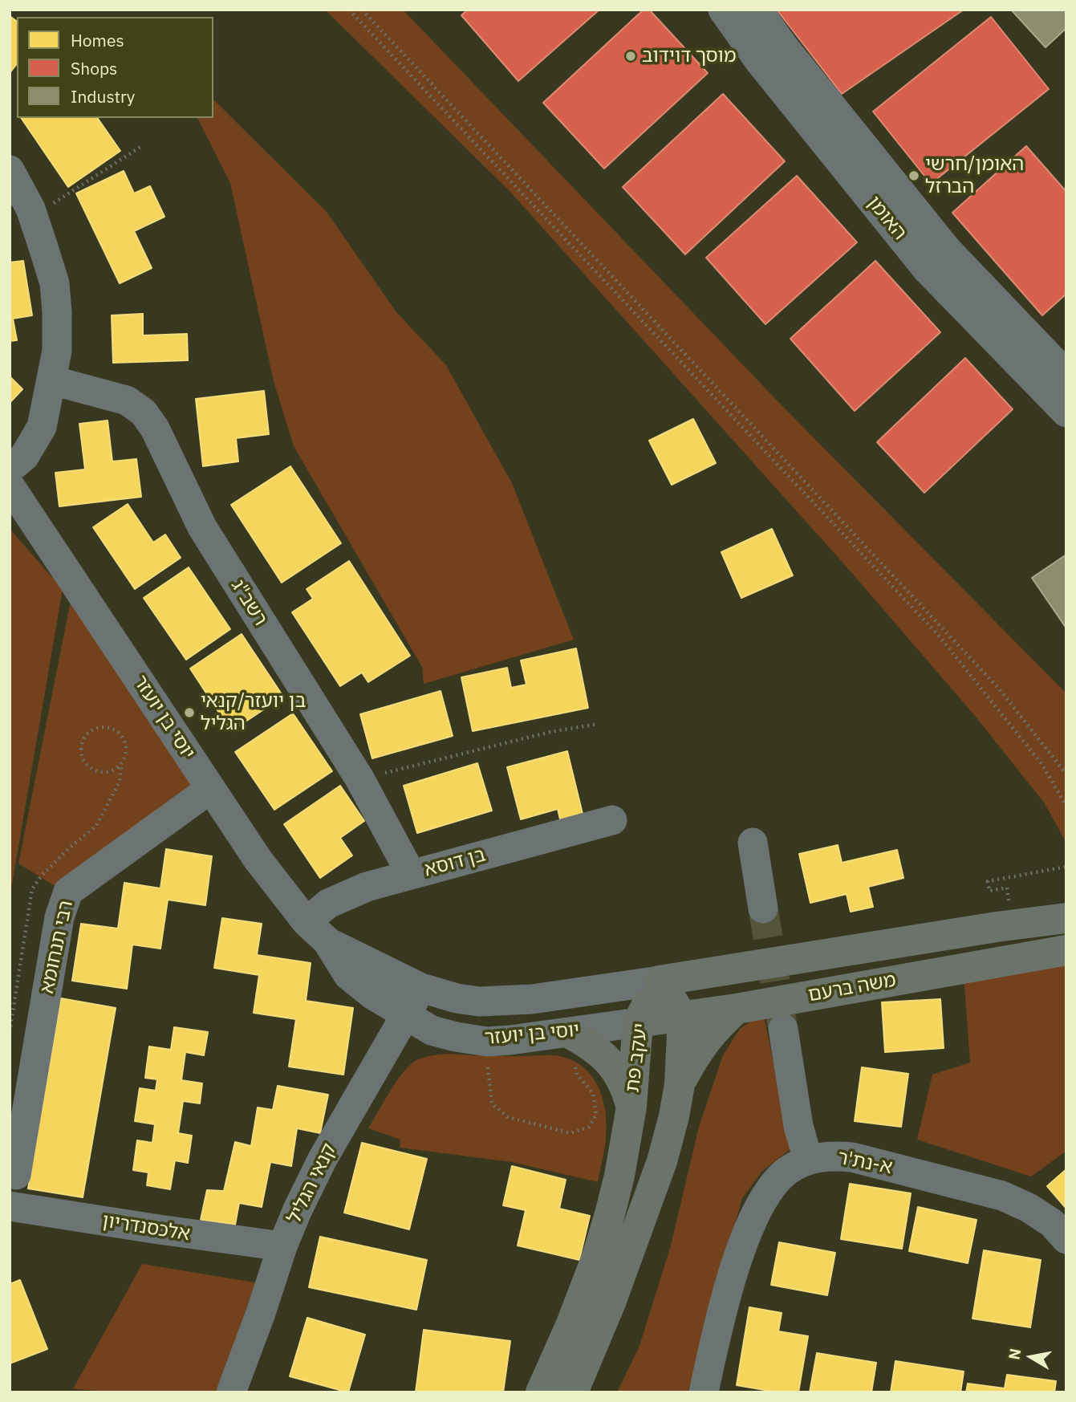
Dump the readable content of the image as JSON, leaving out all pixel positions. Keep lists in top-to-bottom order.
{
  "streets": {
    "main road": ["משה ברעם", "יעקב פת"],
    "street": [
      "האומן",
      "רשב\"ג",
      "יוסי בן יועזר",
      "בן דוסא",
      "רבי תנחומא",
      "א-נת'ר",
      "קנאי הגליל",
      "אלכסנדריון"
    ]
  },
  "crossings": [
    ["רשב\"ג", "בן דוסא"],
    ["יוסי בן יועזר", "בן דוסא"],
    ["יוסי בן יועזר", "רבי תנחומא"],
    ["יוסי בן יועזר", "משה ברעם"],
    ["יוסי בן יועזר", "יעקב פת"],
    ["יוסי בן יועזר", "קנאי הגליל"],
    ["משה ברעם", "יעקב פת"],
    ["קנאי הגליל", "אלכסנדריון"]
  ],
  "places": ["מוסך דוידוב", "האומן/חרשי הברזל", "בן יועזר/קנאי הגליל"],
  "legend": ["Homes", "Shops", "Industry"],
  "north": "left"
}
